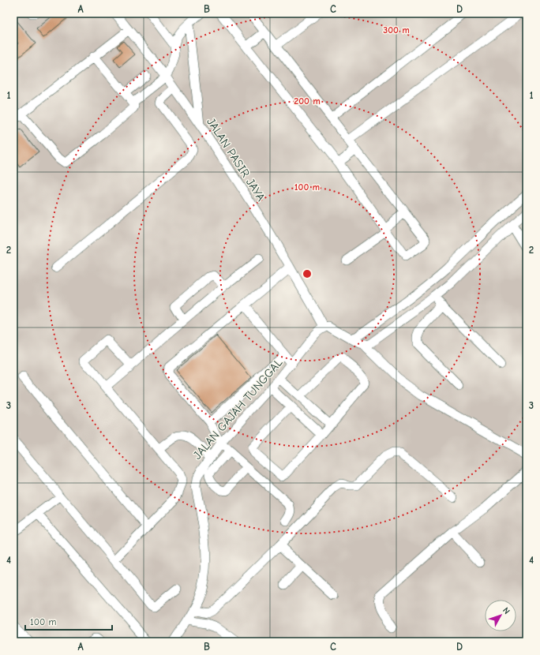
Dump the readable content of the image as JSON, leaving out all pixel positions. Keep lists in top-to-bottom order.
{
  "streets": {
    "street": ["JALAN PASIR JAYA", "JALAN GAJAH TUNGGAL"]
  },
  "crossings": [
    ["JALAN PASIR JAYA", "JALAN GAJAH TUNGGAL"]
  ],
  "scale_bar": "100 m",
  "north": "top right",
  "grid": {
    "columns": [
      "A",
      "B",
      "C",
      "D"
    ],
    "rows": [
      "1",
      "2",
      "3",
      "4"
    ]
  },
  "rings": ["300 m", "200 m", "100 m"]
}
